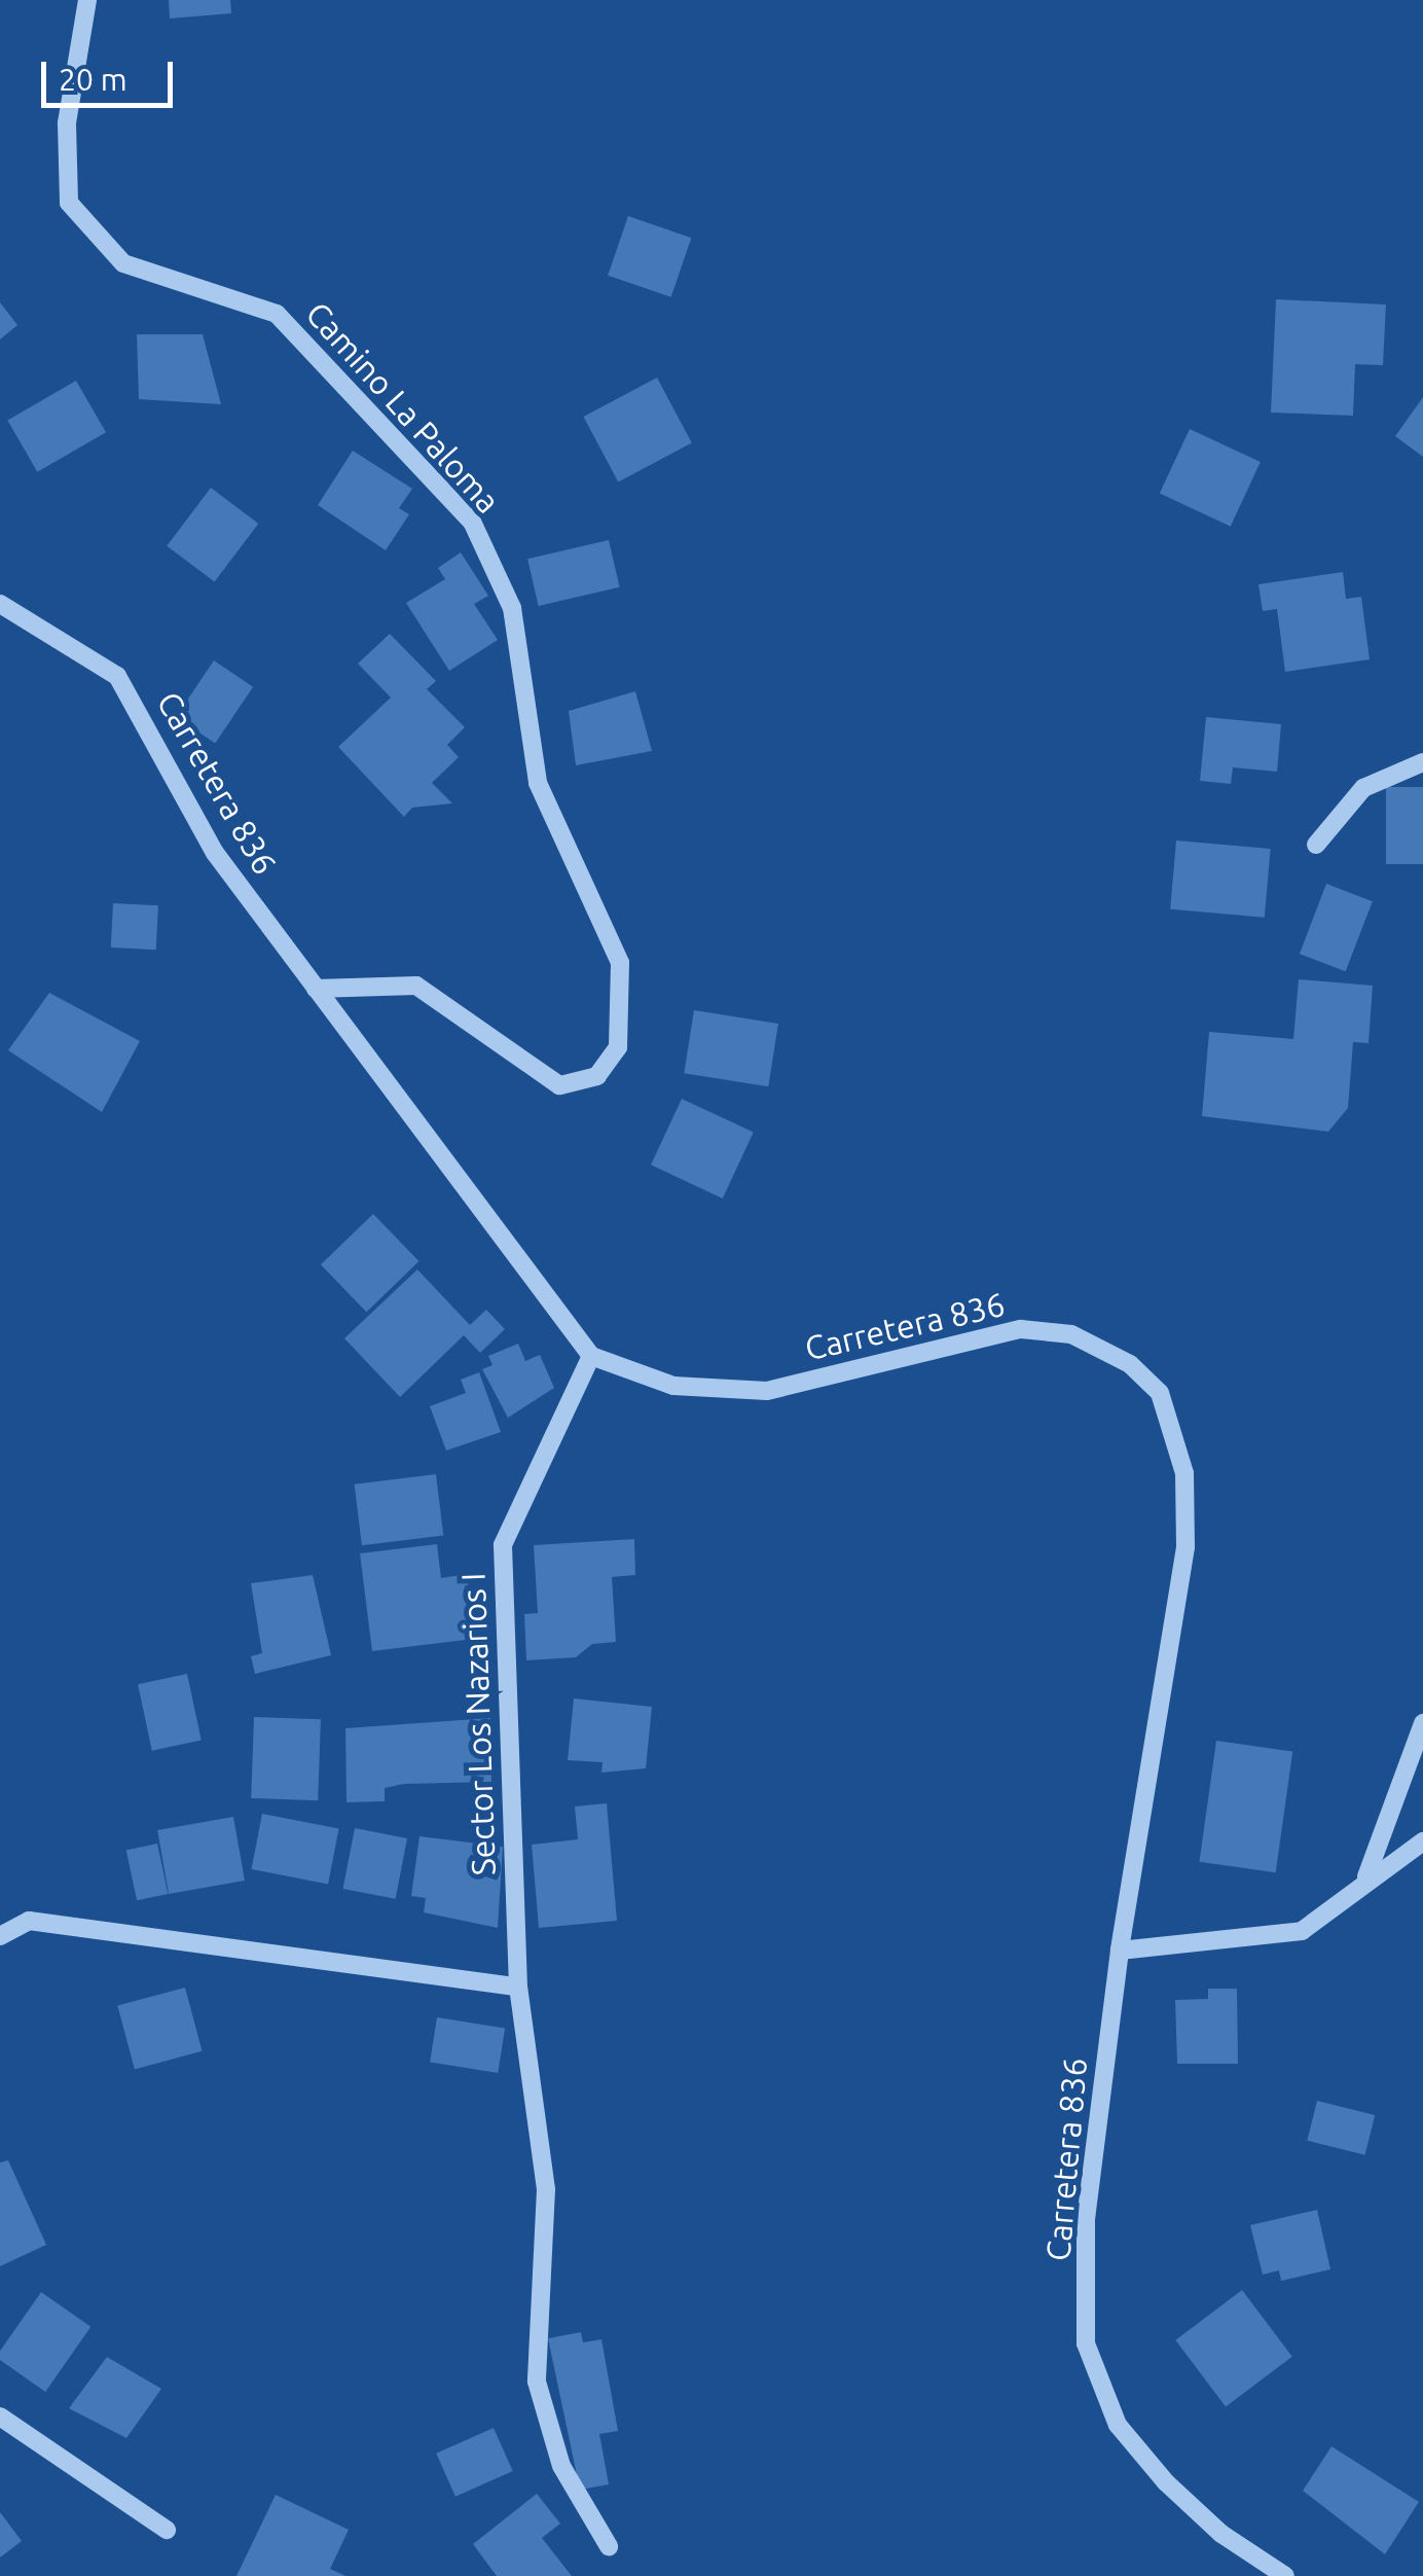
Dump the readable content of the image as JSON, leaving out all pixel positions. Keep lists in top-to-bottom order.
{
  "streets": {
    "street": ["Camino La Paloma", "Carretera 836", "Sector Los Nazarios I"]
  },
  "crossings": [
    ["Camino La Paloma", "Carretera 836"],
    ["Carretera 836", "Sector Los Nazarios I"]
  ],
  "scale_bar": "20 m"
}
